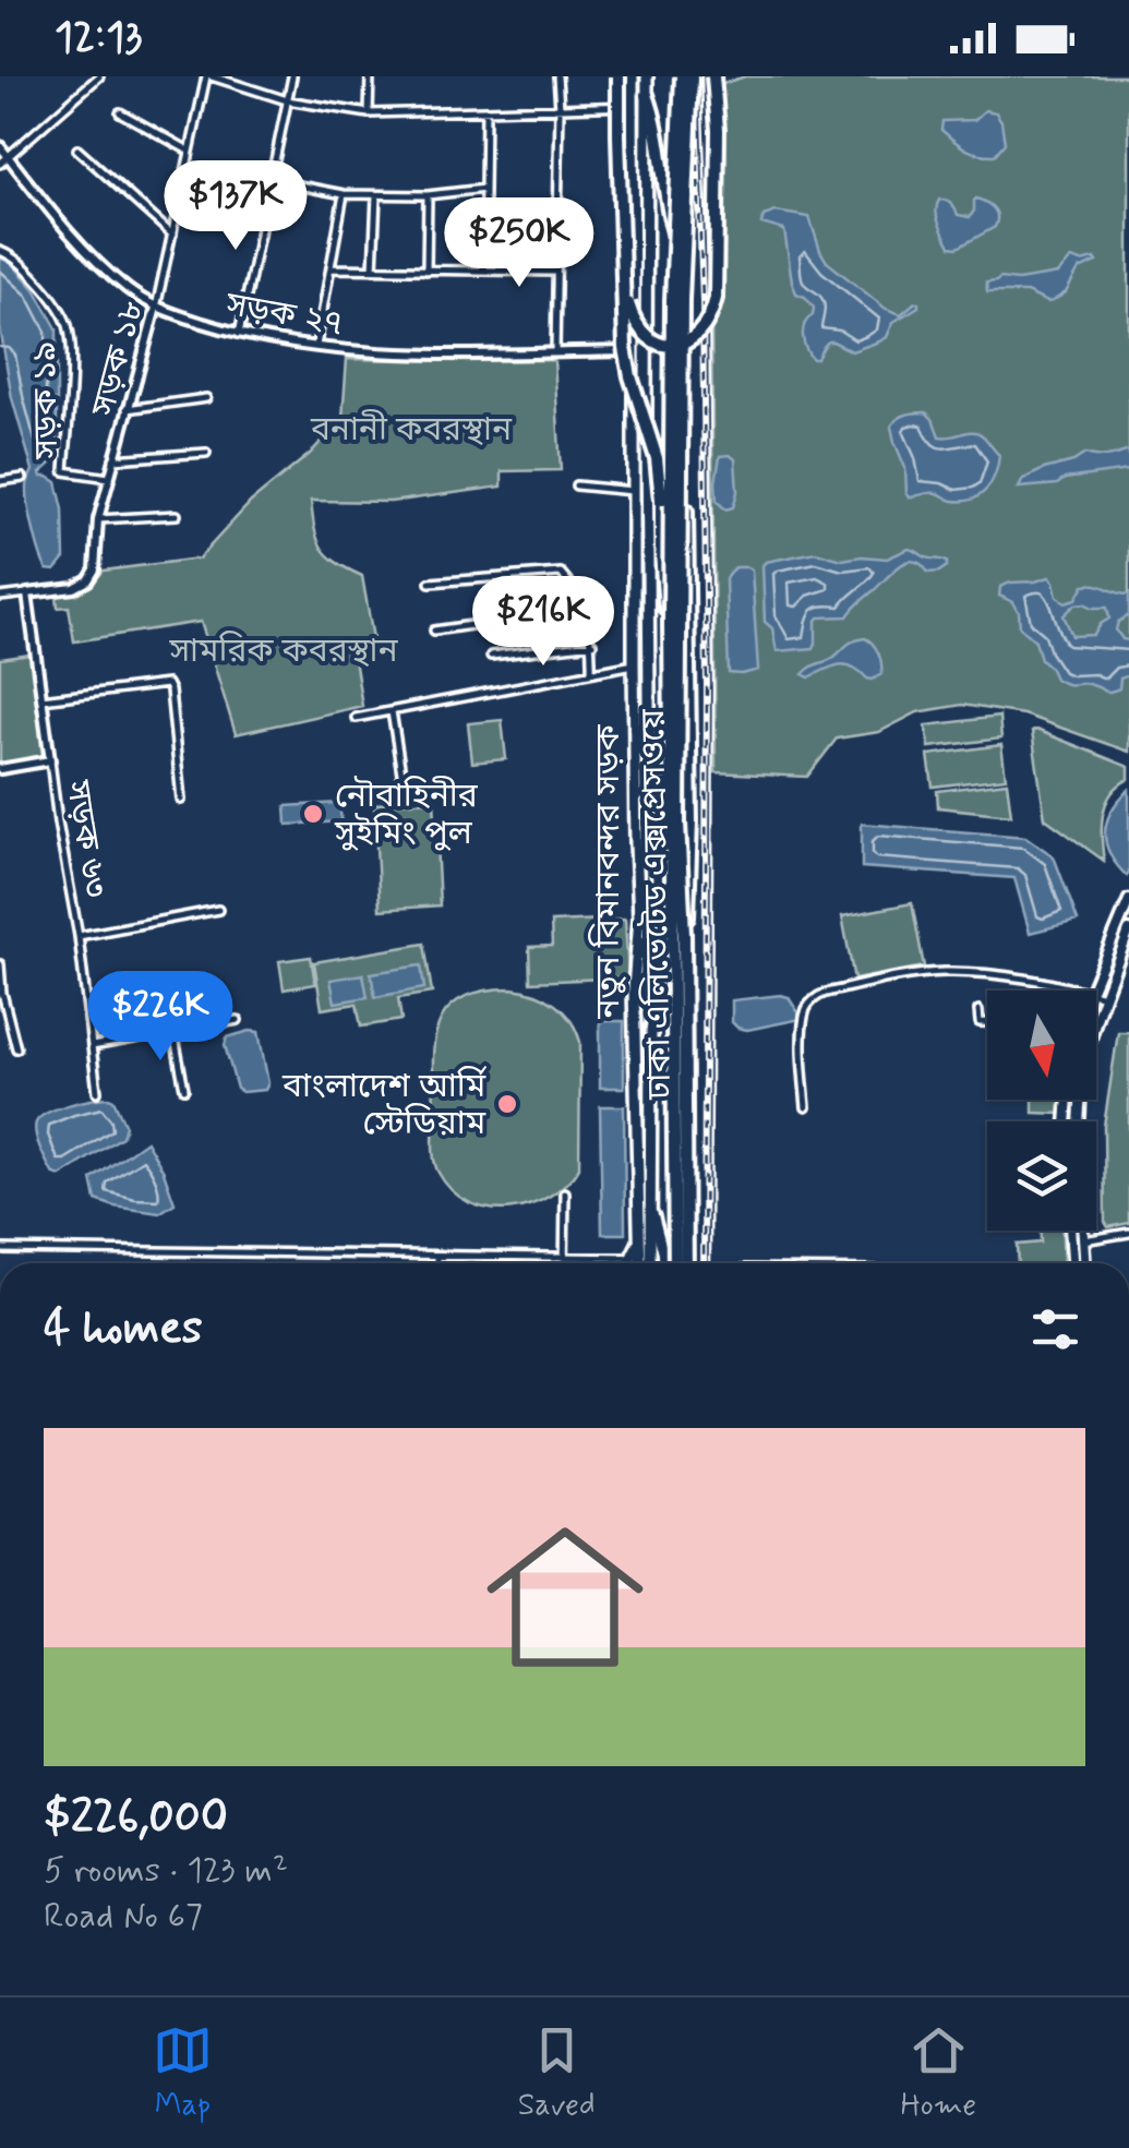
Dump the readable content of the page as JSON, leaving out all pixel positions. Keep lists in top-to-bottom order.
{
  "streets": {
    "highway": ["নতুন বিমানবন্দর সড়ক", "ঢাকা এলিভেটেড এক্সপ্রেসওয়ে"],
    "street": [
      "সড়ক ২৭",
      "সড়ক ১৮",
      "সড়ক ১৯",
      "সড়ক ৬৩"
    ]
  },
  "crossings": [
    ["সড়ক ২৭", "সড়ক ১৮"],
    ["সড়ক ২৭", "নতুন বিমানবন্দর সড়ক"],
    ["সড়ক ১৮", "সড়ক ১৯"],
    ["সড়ক ১৮", "সড়ক ৬৩"]
  ],
  "parks": ["বনানী কবরস্থান", "সামরিক কবরস্থান"],
  "places": ["নৌবাহিনীর সুইমিং পুল", "বাংলাদেশ আর্মি স্টেডিয়াম"],
  "north": "bottom",
  "page": {
    "status": "12:13",
    "price": [
      "$137K",
      "$250K",
      "$216K",
      "$226K"
    ],
    "heading": "4 homes",
    "list": [
      {
        "name": "$226,000",
        "note": "5 rooms · 123 m² · Road No 67"
      }
    ],
    "tabs": ["Map", "Saved", "Home"]
  }
}
